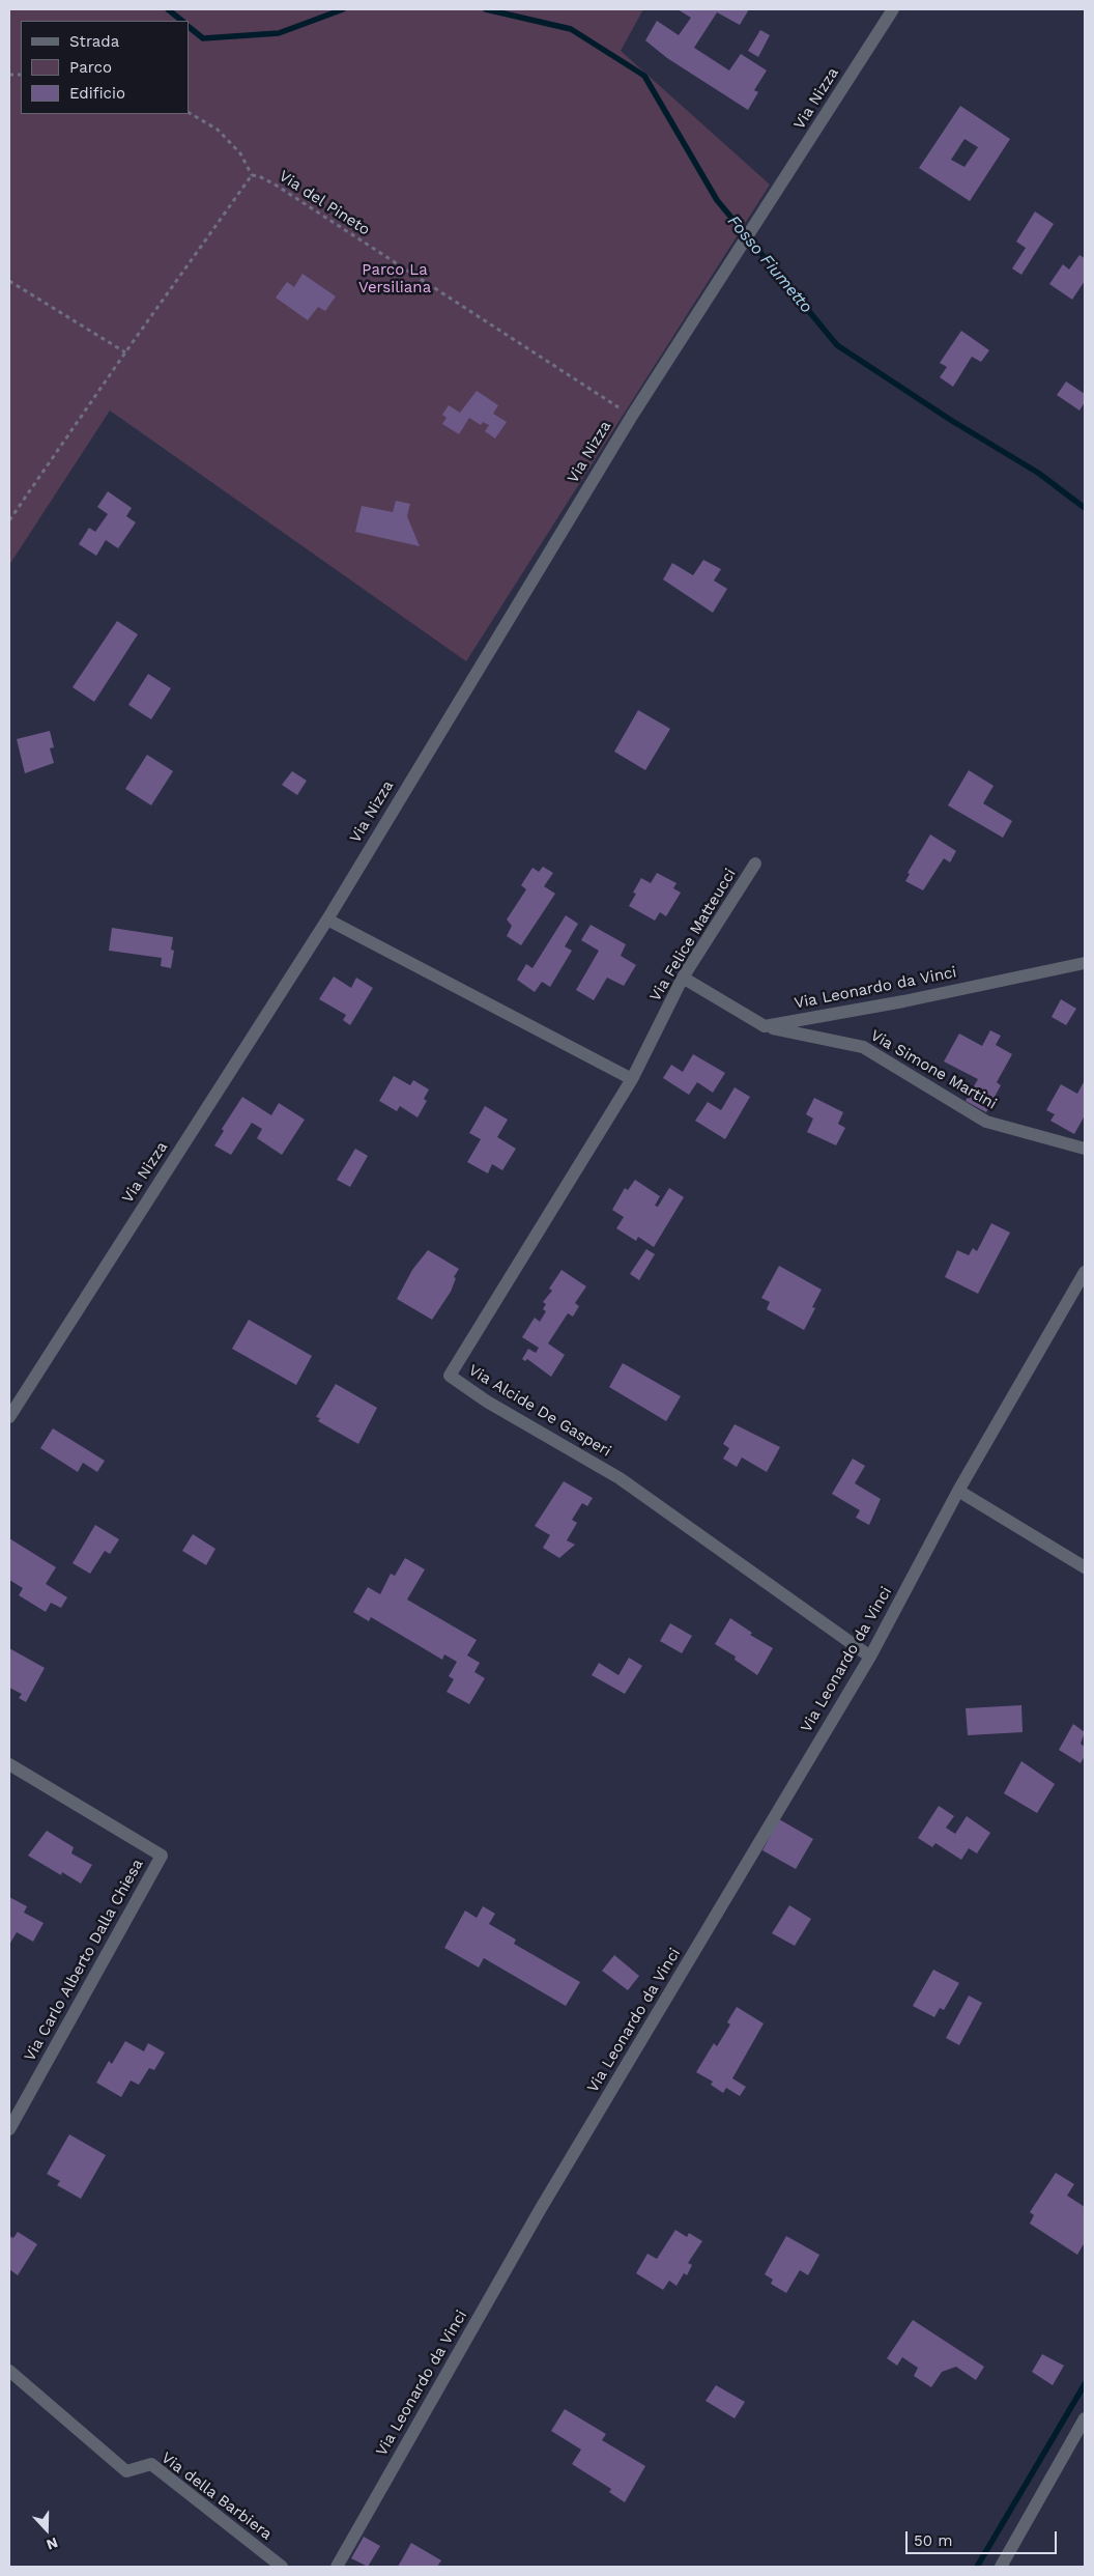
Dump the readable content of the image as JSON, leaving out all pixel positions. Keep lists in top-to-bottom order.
{
  "streets": {
    "street": [
      "Via Nizza",
      "Via Felice Matteucci",
      "Via Leonardo da Vinci",
      "Via Simone Martini",
      "Via Alcide De Gasperi",
      "Via Carlo Alberto Dalla Chiesa",
      "Via della Barbiera"
    ],
    "path": ["Via del Pineto"]
  },
  "crossings": [
    ["Via Nizza", "Via del Pineto"],
    ["Via Felice Matteucci", "Via Alcide De Gasperi"],
    ["Via Leonardo da Vinci", "Via Simone Martini"],
    ["Via Leonardo da Vinci", "Via Alcide De Gasperi"]
  ],
  "water": ["Fosso Fiumetto"],
  "parks": ["Parco La Versiliana"],
  "legend": ["Strada", "Parco", "Edificio"],
  "scale_bar": "50 m",
  "north": "bottom"
}
